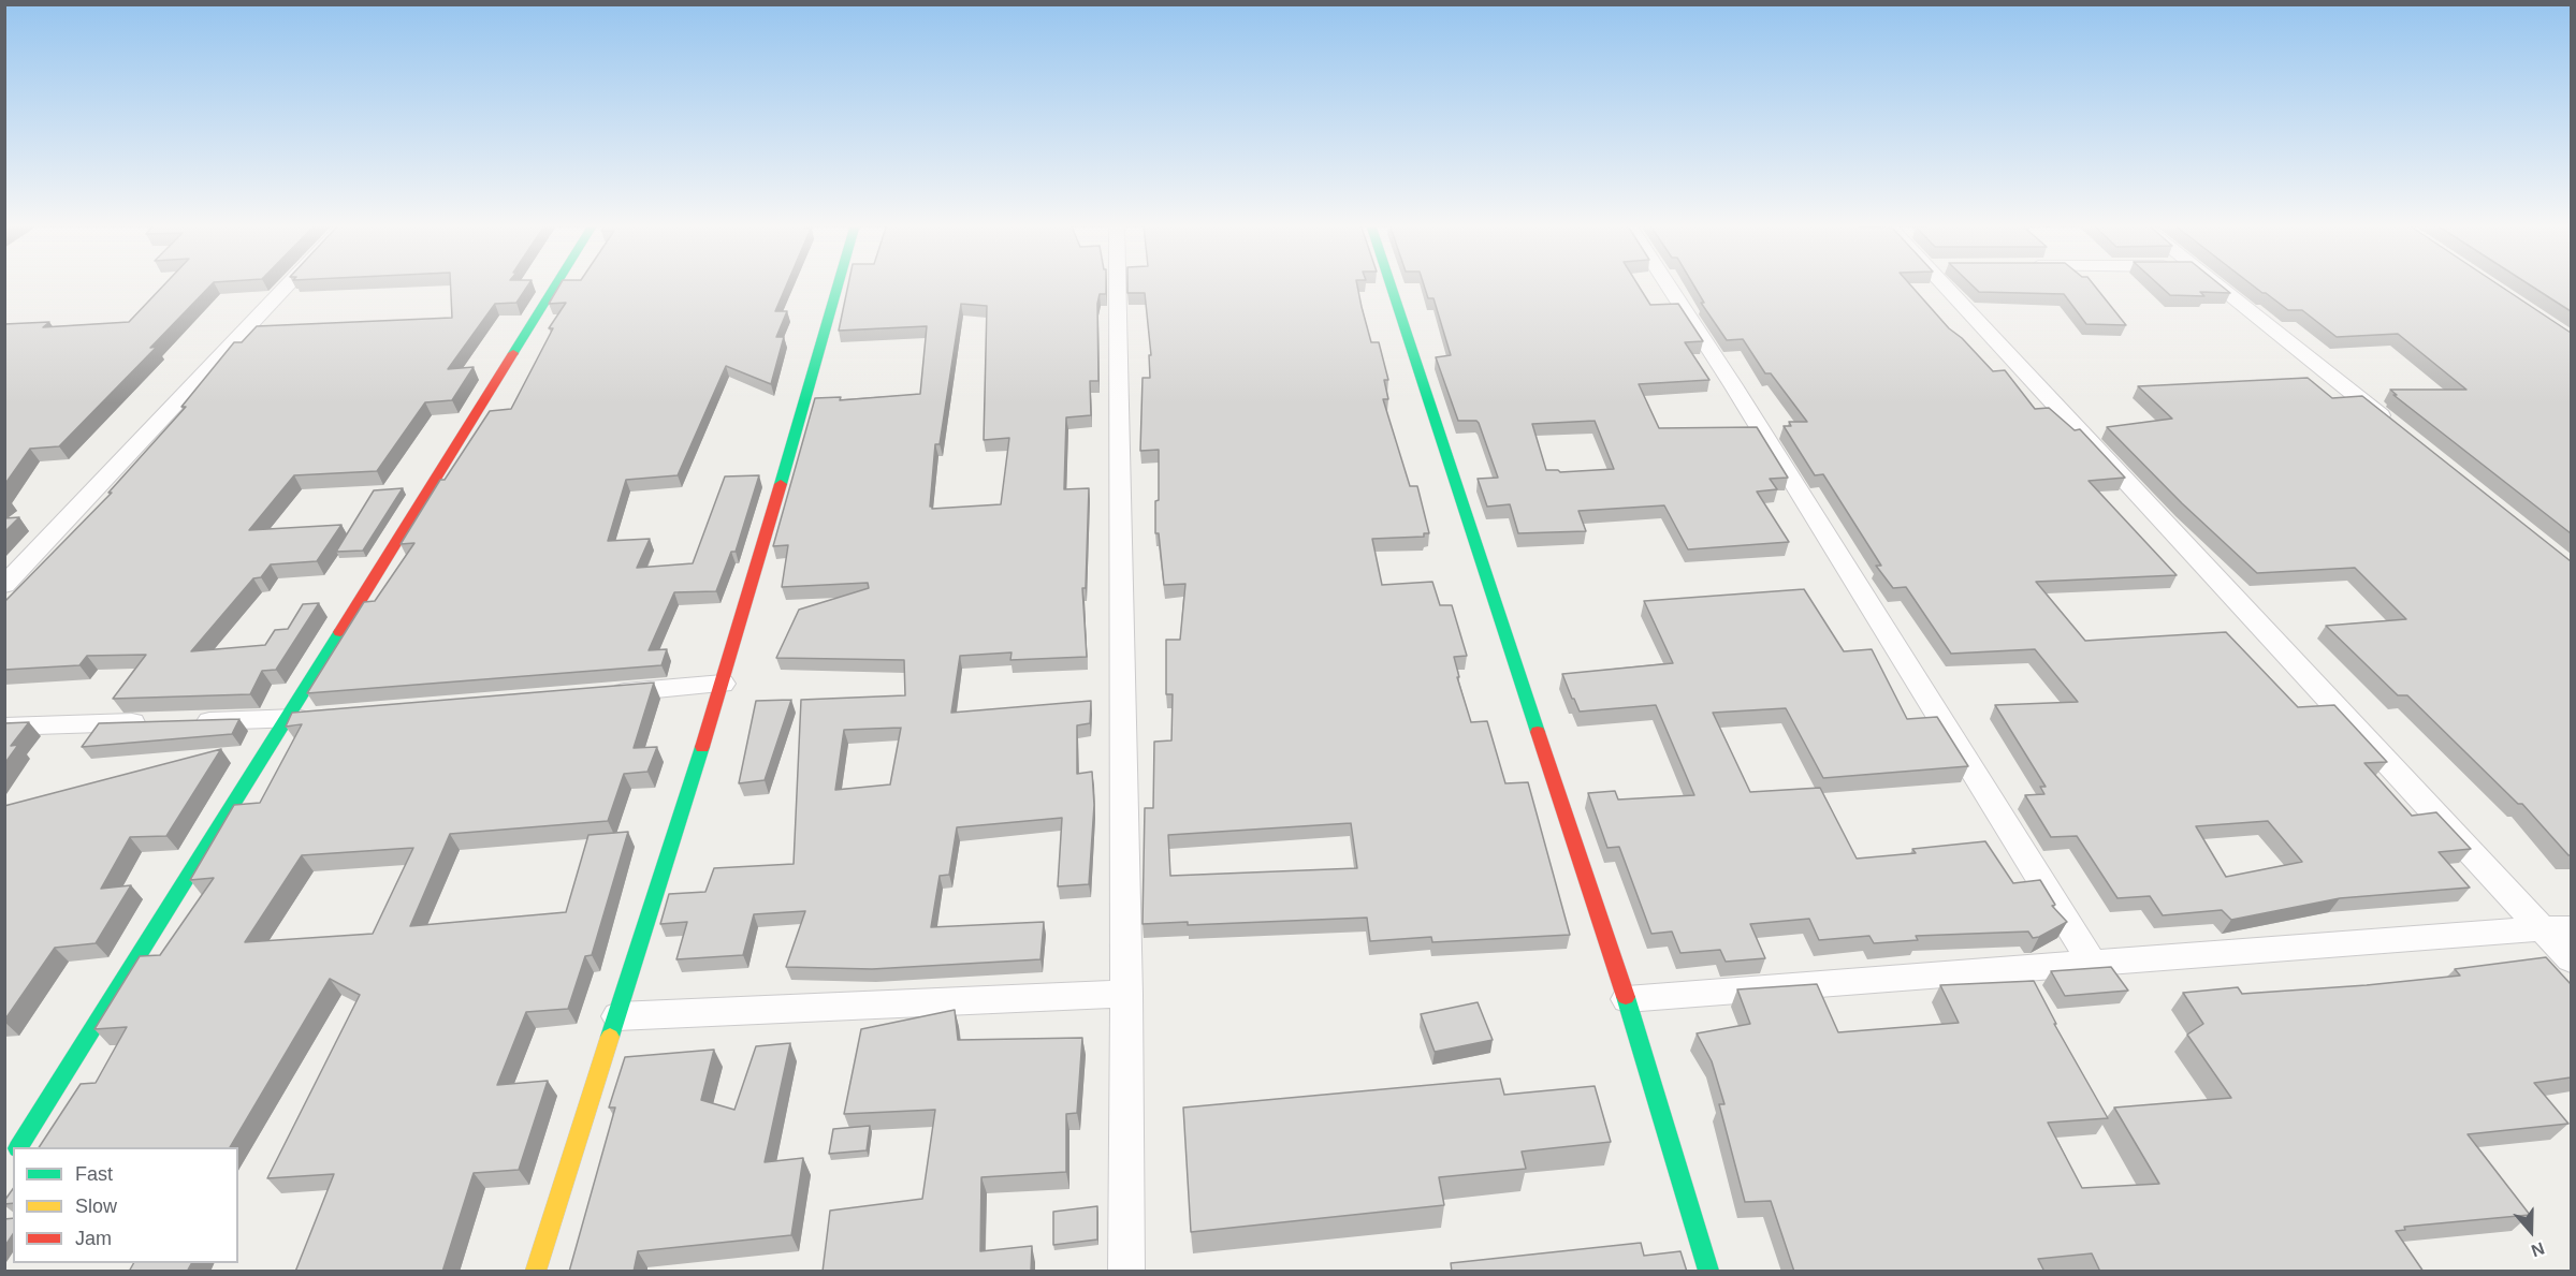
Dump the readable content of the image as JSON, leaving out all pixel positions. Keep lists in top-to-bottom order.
{
  "legend": ["Fast", "Slow", "Jam"],
  "north": "bottom"
}
